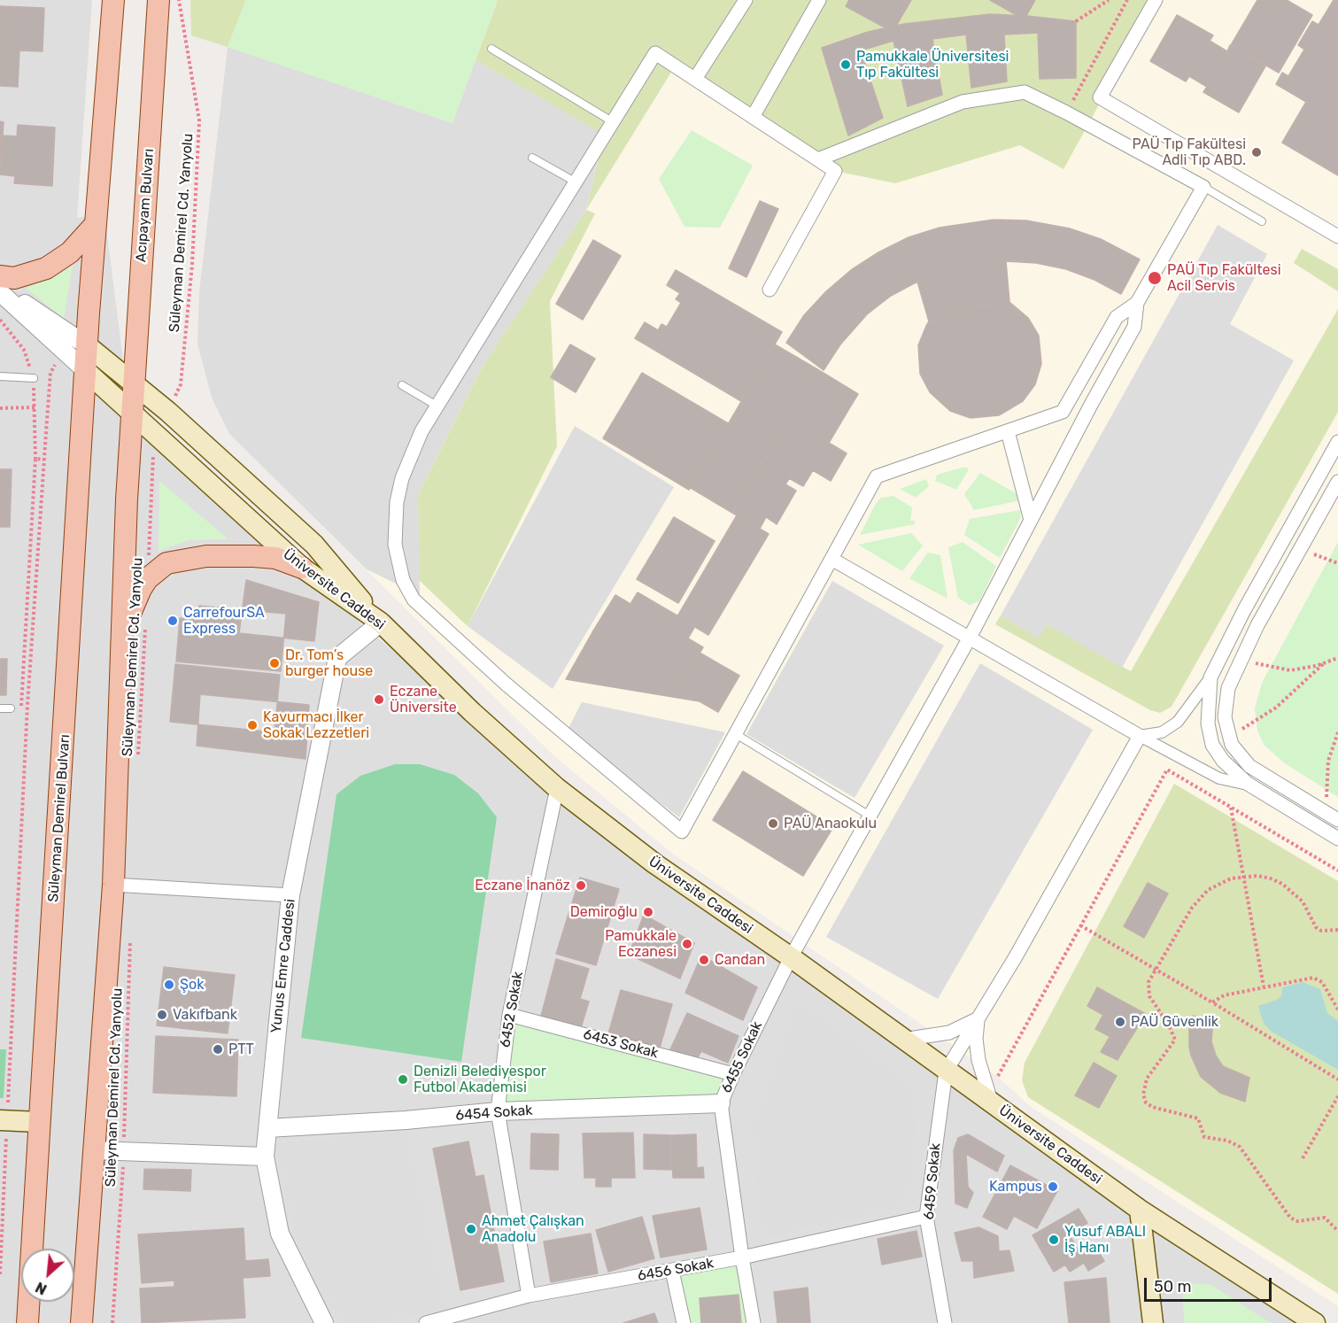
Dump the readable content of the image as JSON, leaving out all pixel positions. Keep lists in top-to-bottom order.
{
  "streets": {
    "main road": ["Acıpayam Bulvarı", "Üniversite Caddesi", "Süleyman Demirel Bulvarı"],
    "street": [
      "Yunus Emre Caddesi",
      "6452 Sokak",
      "6453 Sokak",
      "6455 Sokak",
      "6454 Sokak",
      "6459 Sokak",
      "6456 Sokak"
    ],
    "path": ["Süleyman Demirel Cd. Yanyolu"]
  },
  "crossings": [
    ["Acıpayam Bulvarı", "Üniversite Caddesi"],
    ["Süleyman Demirel Cd. Yanyolu", "Üniversite Caddesi"],
    ["Üniversite Caddesi", "Süleyman Demirel Bulvarı"],
    ["Üniversite Caddesi", "Yunus Emre Caddesi"],
    ["Üniversite Caddesi", "6452 Sokak"],
    ["Üniversite Caddesi", "6455 Sokak"],
    ["Üniversite Caddesi", "6459 Sokak"],
    ["Yunus Emre Caddesi", "6454 Sokak"],
    ["6452 Sokak", "6453 Sokak"],
    ["6452 Sokak", "6454 Sokak"],
    ["6452 Sokak", "6456 Sokak"],
    ["6453 Sokak", "6455 Sokak"],
    ["6455 Sokak", "6454 Sokak"],
    ["6455 Sokak", "6456 Sokak"],
    ["6459 Sokak", "6456 Sokak"]
  ],
  "places": [
    "Pamukkale Üniversitesi Tıp Fakültesi",
    "PAÜ Tıp Fakültesi Adli Tıp ABD.",
    "PAÜ Tıp Fakültesi Acil Servis",
    "CarrefourSA Express",
    "Dr. Tom’s burger house",
    "Eczane Üniversite",
    "Kavurmacı İlker Sokak Lezzetleri",
    "PAÜ Anaokulu",
    "Eczane İnanöz",
    "Demiroğlu",
    "Pamukkale Eczanesi",
    "Candan",
    "Şok",
    "Vakıfbank",
    "PAÜ Güvenlik",
    "PTT",
    "Denizli Belediyespor Futbol Akademisi",
    "Kampus",
    "Ahmet Çalışkan Anadolu",
    "Yusuf ABALI İş Hanı"
  ],
  "scale_bar": "50 m",
  "north": "bottom left"
}
